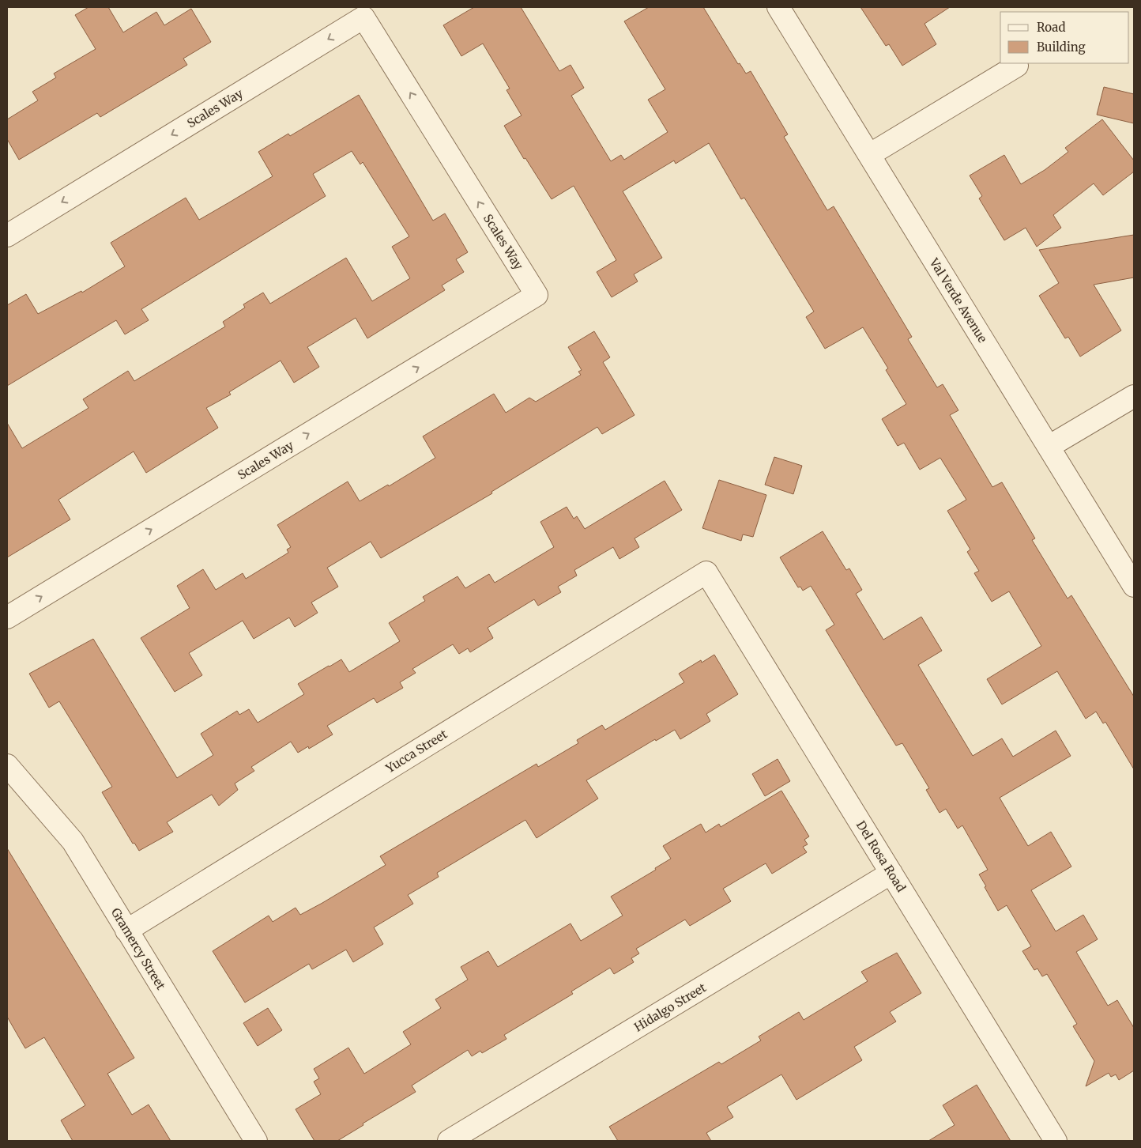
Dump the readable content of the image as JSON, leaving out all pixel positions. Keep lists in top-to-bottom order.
{
  "streets": {
    "street": [
      "Scales Way",
      "Val Verde Avenue",
      "Yucca Street",
      "Del Rosa Road",
      "Gramercy Street",
      "Hidalgo Street"
    ]
  },
  "crossings": [
    ["Yucca Street", "Del Rosa Road"],
    ["Yucca Street", "Gramercy Street"],
    ["Del Rosa Road", "Hidalgo Street"]
  ],
  "legend": ["Road", "Building"]
}
